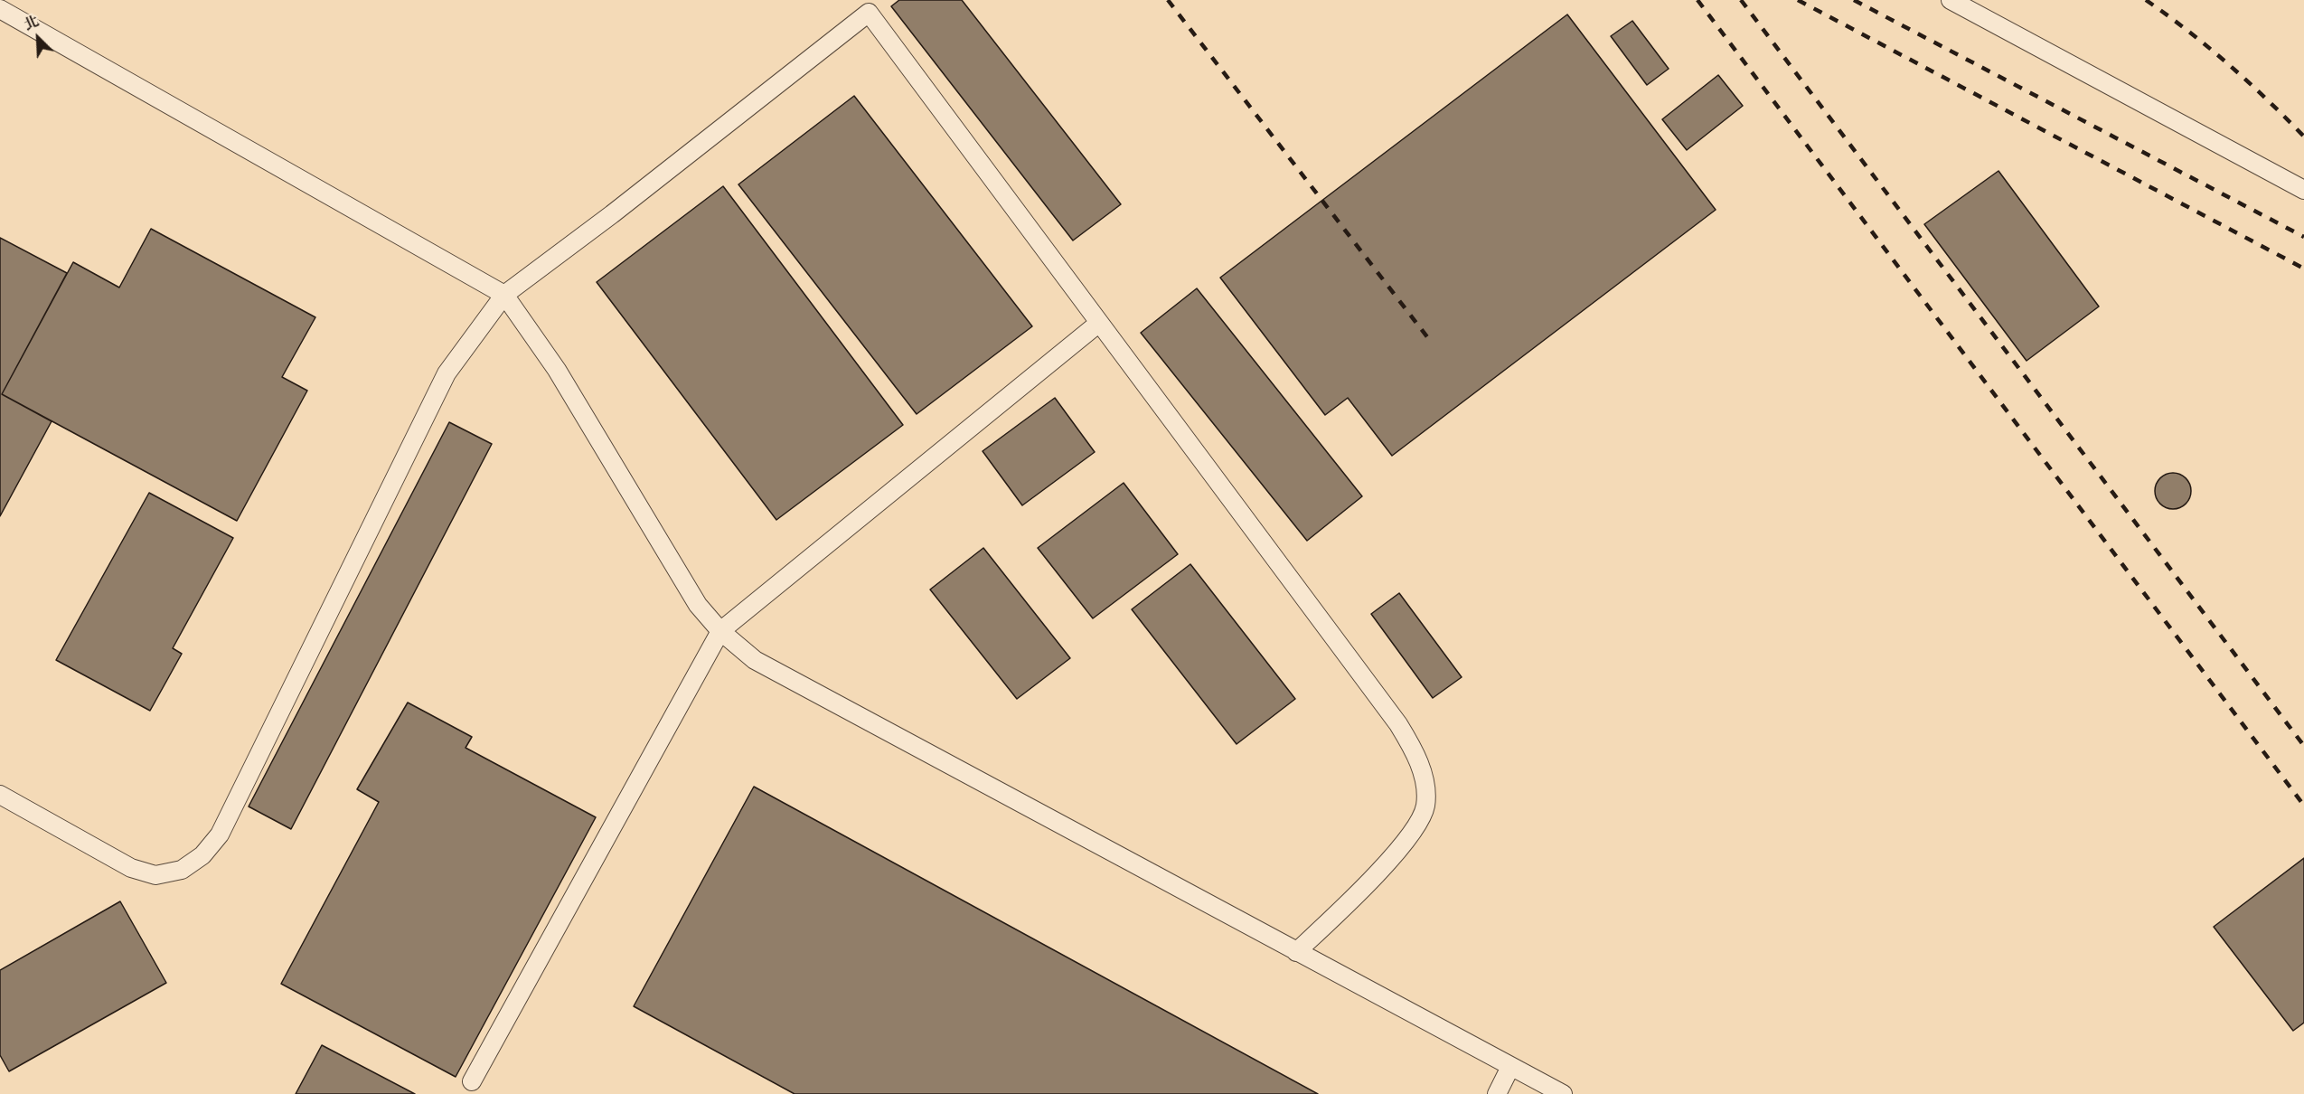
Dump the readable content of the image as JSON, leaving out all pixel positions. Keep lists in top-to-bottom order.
{
  "north": "top left"
}
